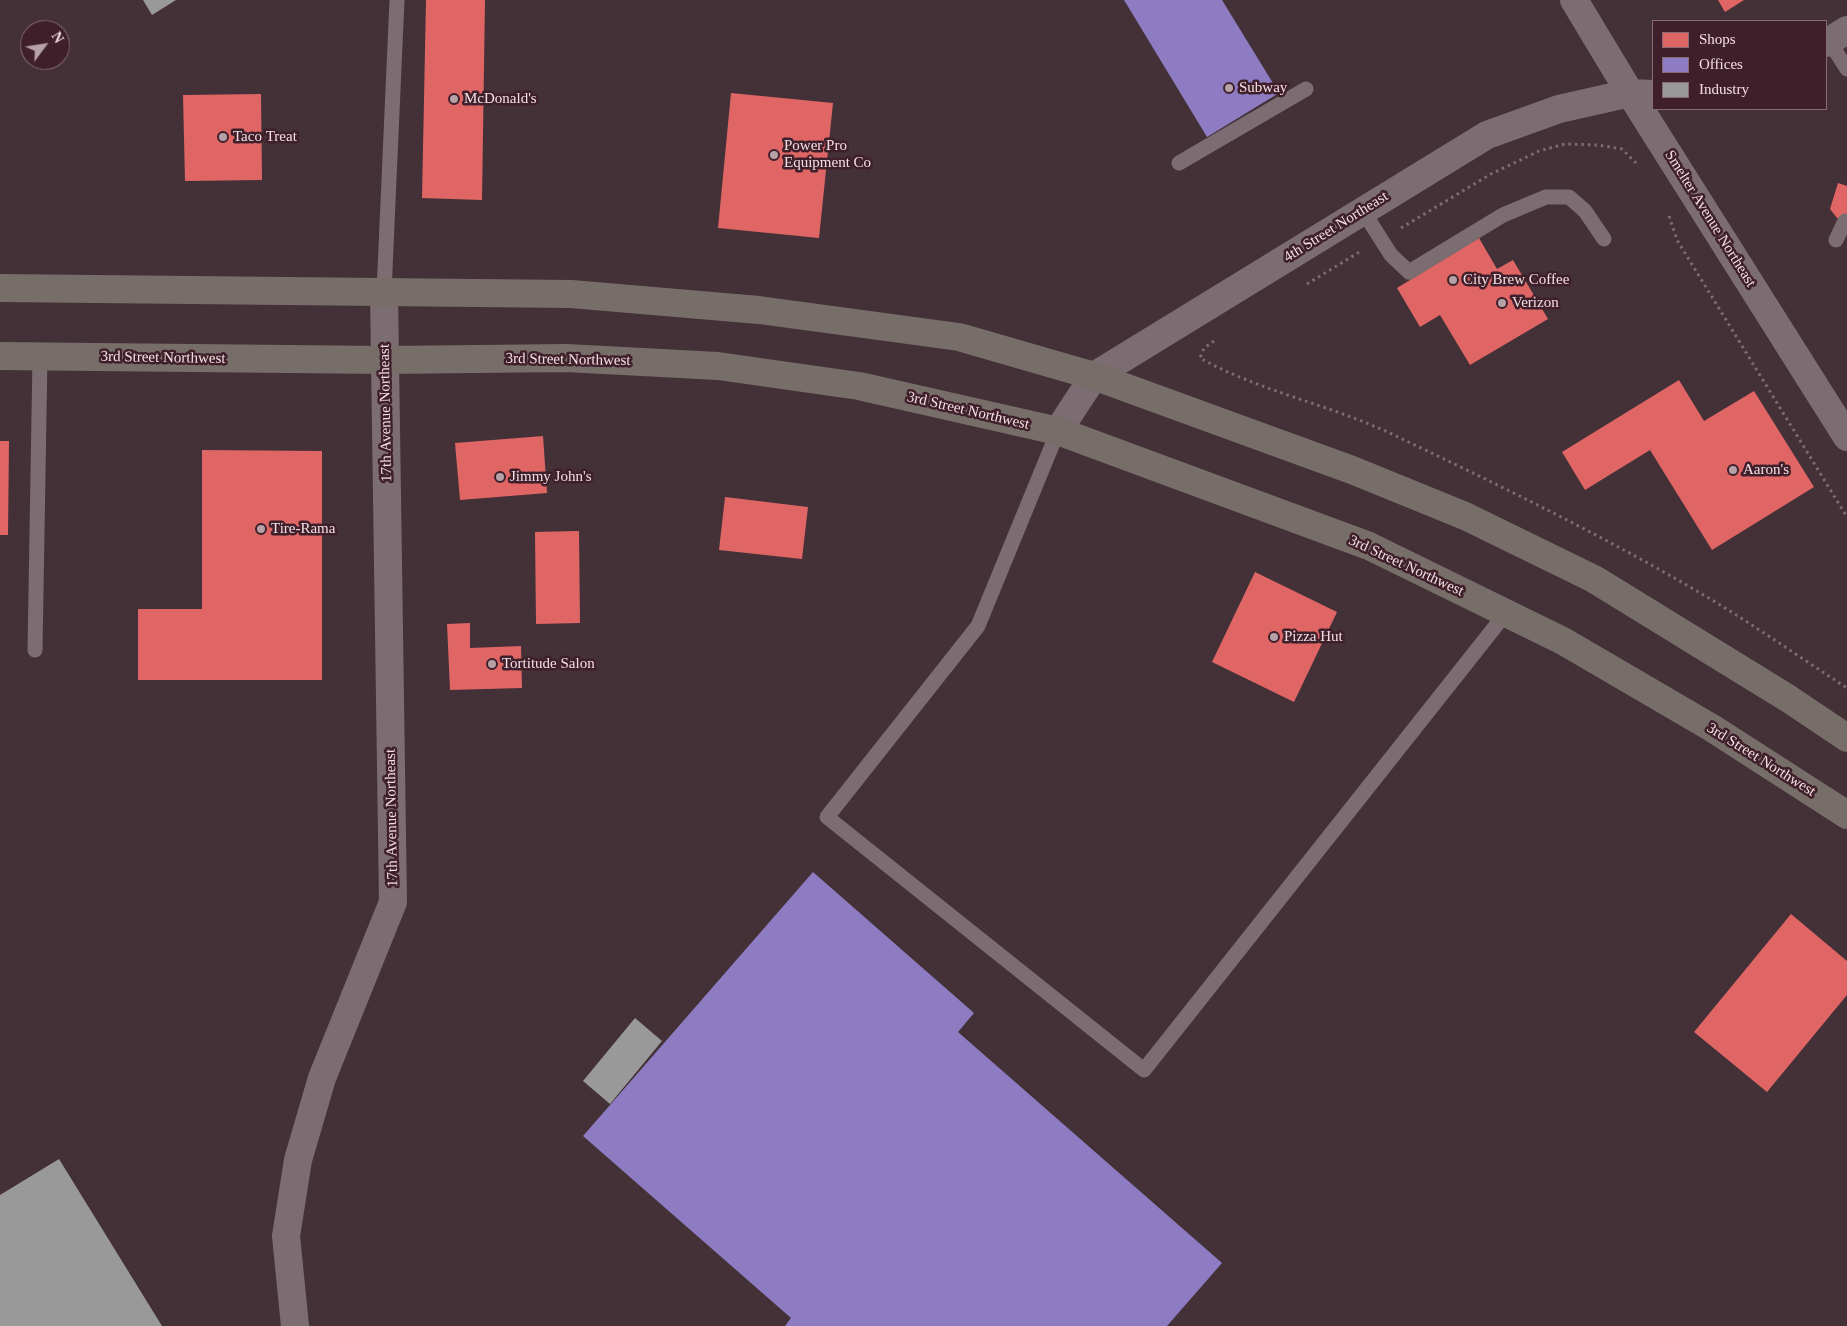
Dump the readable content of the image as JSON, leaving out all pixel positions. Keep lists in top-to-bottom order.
{
  "streets": {
    "highway": ["3rd Street Northwest"],
    "street": ["Smelter Avenue Northeast", "4th Street Northeast", "17th Avenue Northeast"]
  },
  "crossings": [
    ["Smelter Avenue Northeast", "4th Street Northeast"],
    ["4th Street Northeast", "3rd Street Northwest"],
    ["3rd Street Northwest", "17th Avenue Northeast"]
  ],
  "places": [
    "Subway",
    "McDonald's",
    "Taco Treat",
    "Power Pro Equipment Co",
    "City Brew Coffee",
    "Verizon",
    "Aaron's",
    "Jimmy John's",
    "Tire-Rama",
    "Pizza Hut",
    "Tortitude Salon"
  ],
  "legend": ["Shops", "Offices", "Industry"],
  "north": "top right"
}
